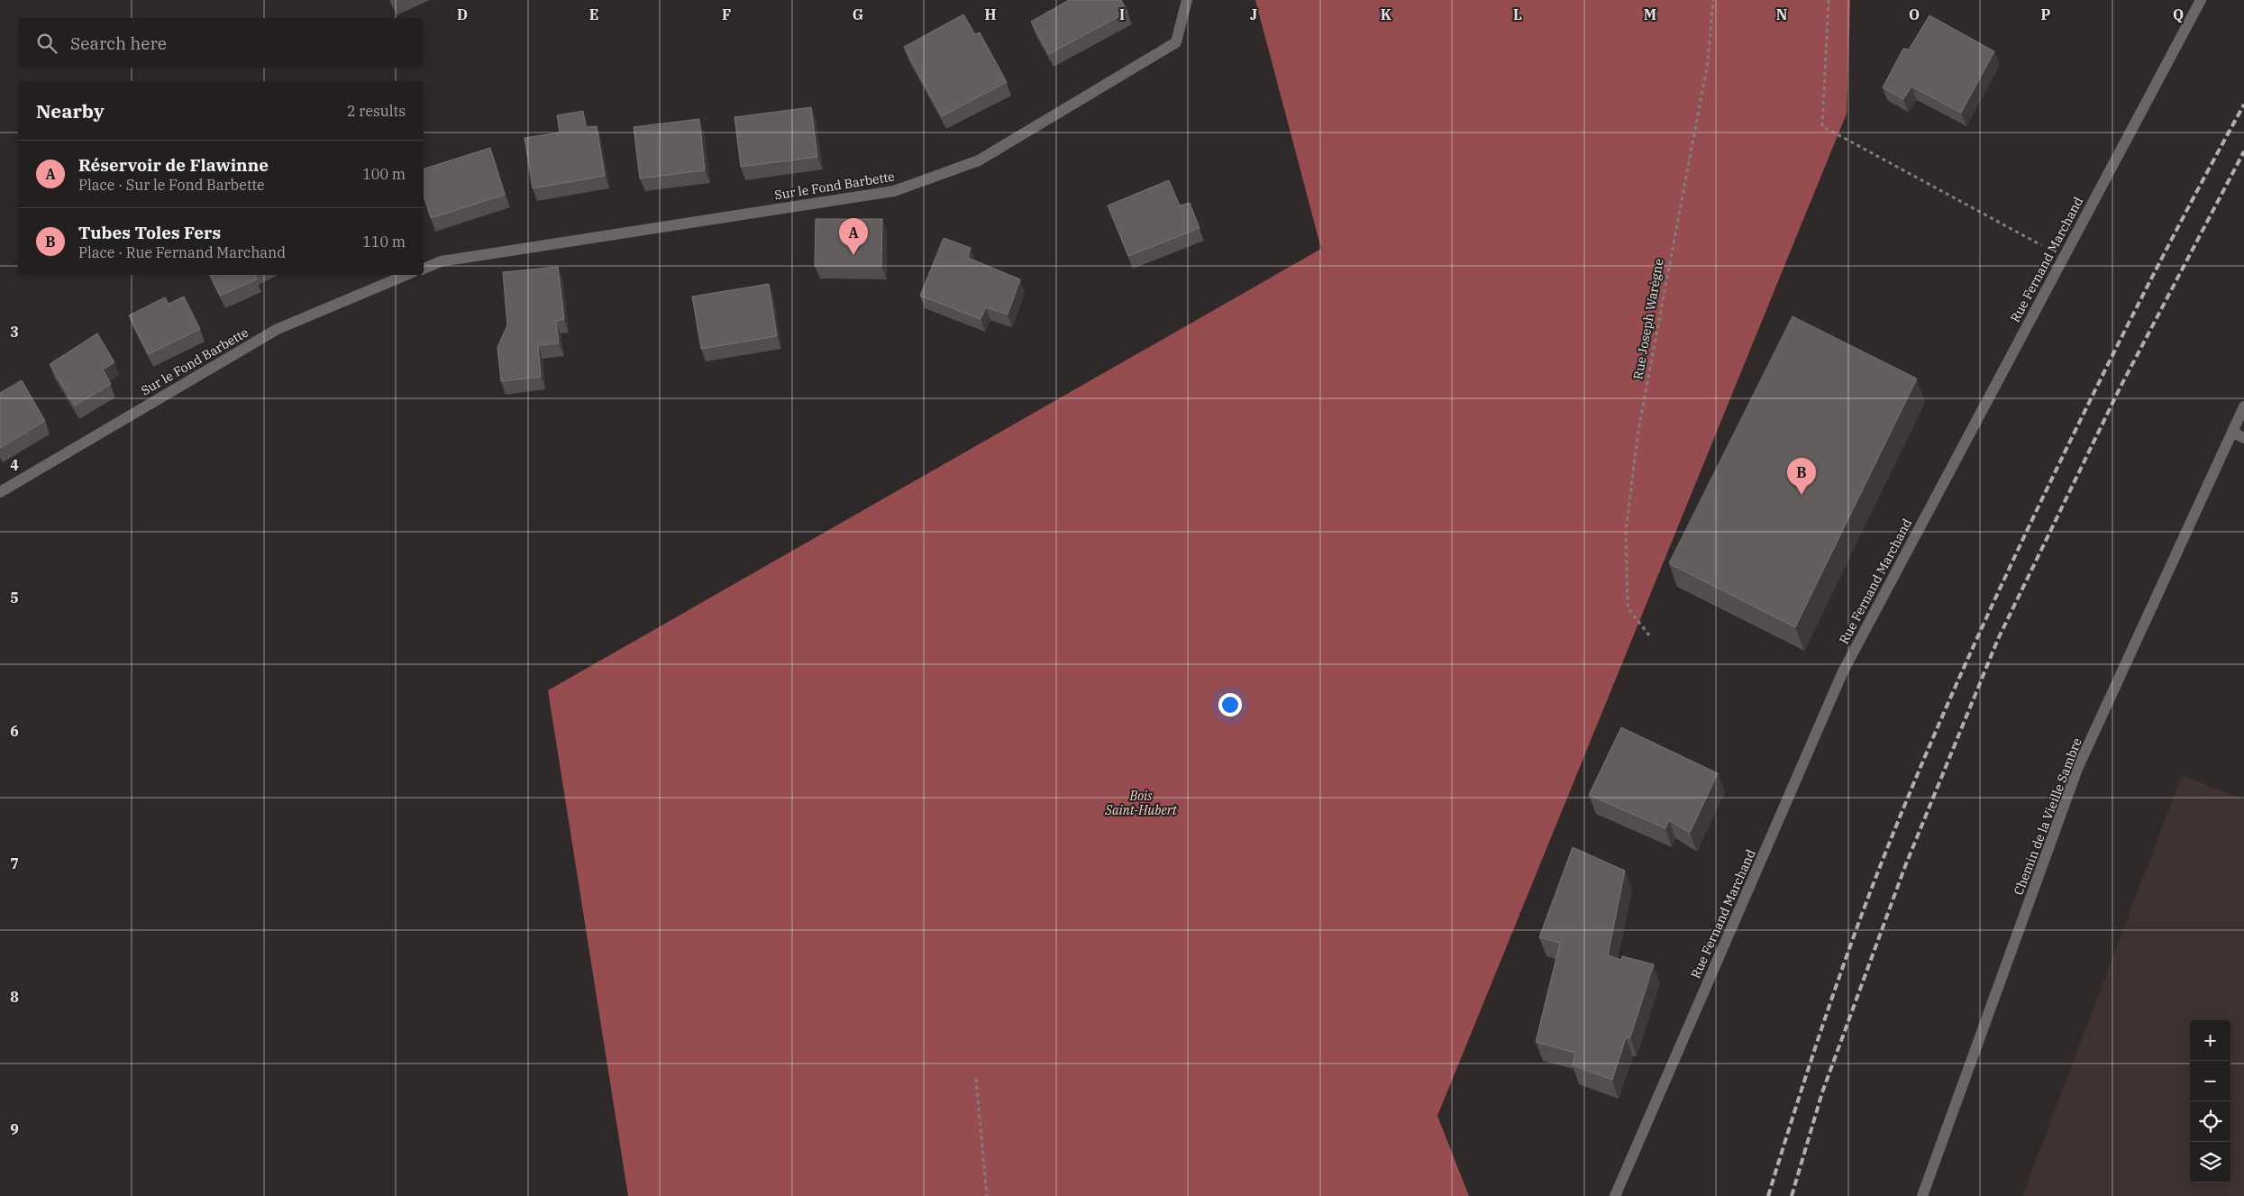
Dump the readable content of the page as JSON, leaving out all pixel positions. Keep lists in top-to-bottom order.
{
  "streets": {
    "street": ["Sur le Fond Barbette", "Rue Fernand Marchand", "Chemin de la Vieille Sambre"],
    "path": ["Rue Joseph Warègne"]
  },
  "parks": ["Bois Saint-Hubert"],
  "page": {
    "search": "Search here",
    "heading": ["Nearby", "2 results"],
    "list": [
      {
        "mark": "A",
        "name": "Réservoir de Flawinne",
        "note": "Place · Sur le Fond Barbette",
        "value": "100 m"
      },
      {
        "mark": "B",
        "name": "Tubes Toles Fers",
        "note": "Place · Rue Fernand Marchand",
        "value": "110 m"
      }
    ],
    "pins": ["A", "B"],
    "map_buttons": ["+", "−"]
  },
  "grid": {
    "columns": [
      "D",
      "E",
      "F",
      "G",
      "H",
      "I",
      "J",
      "K",
      "L",
      "M",
      "N",
      "O",
      "P",
      "Q"
    ],
    "rows": [
      "3",
      "4",
      "5",
      "6",
      "7",
      "8",
      "9"
    ]
  }
}
